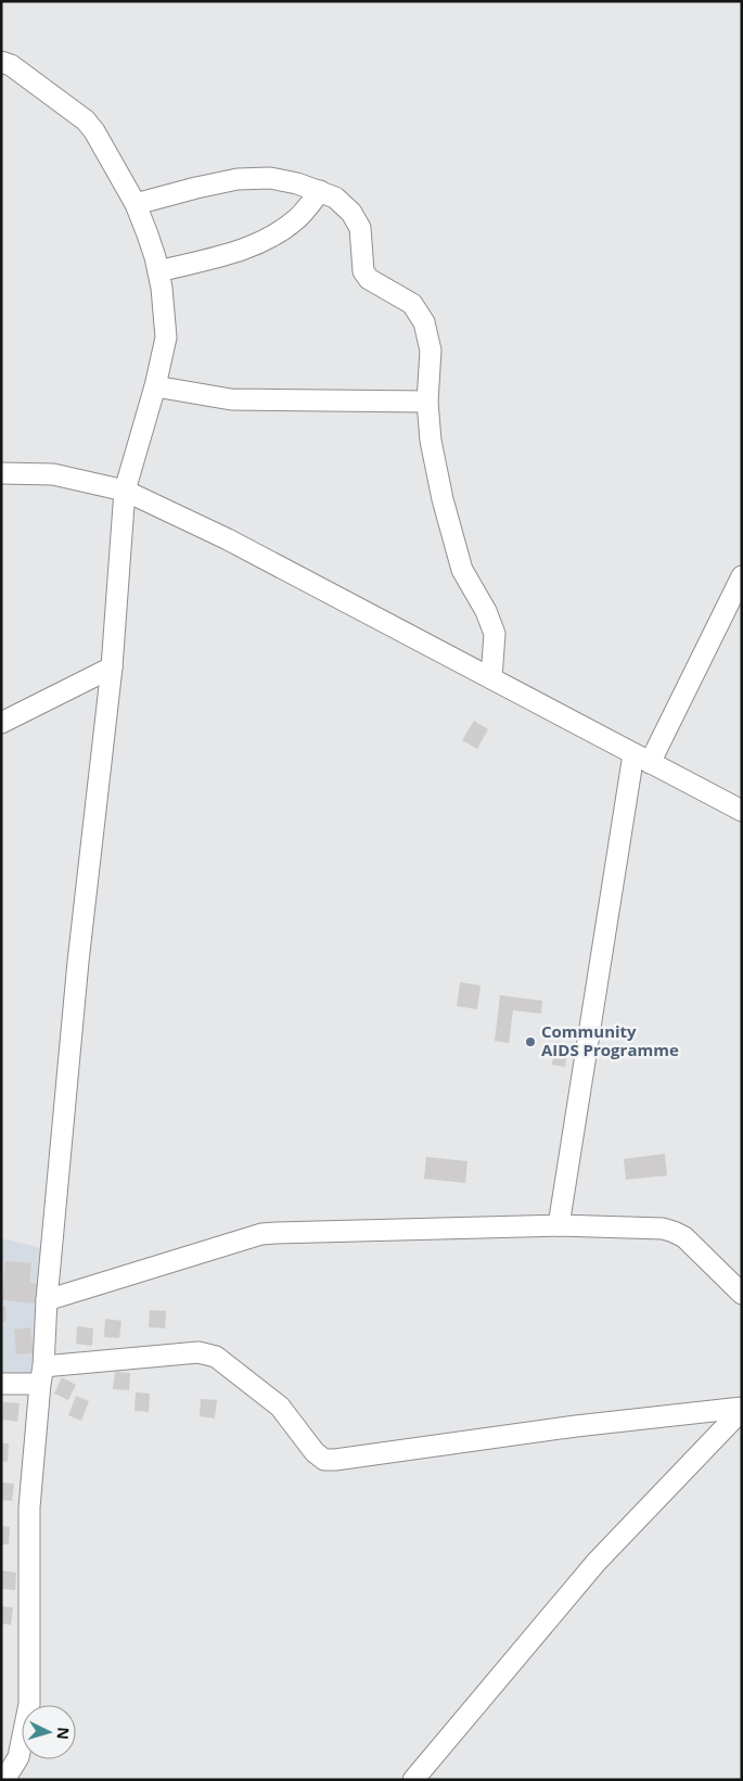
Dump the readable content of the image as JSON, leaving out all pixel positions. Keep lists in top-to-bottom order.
{
  "places": ["Community AIDS Programme"],
  "north": "right"
}
